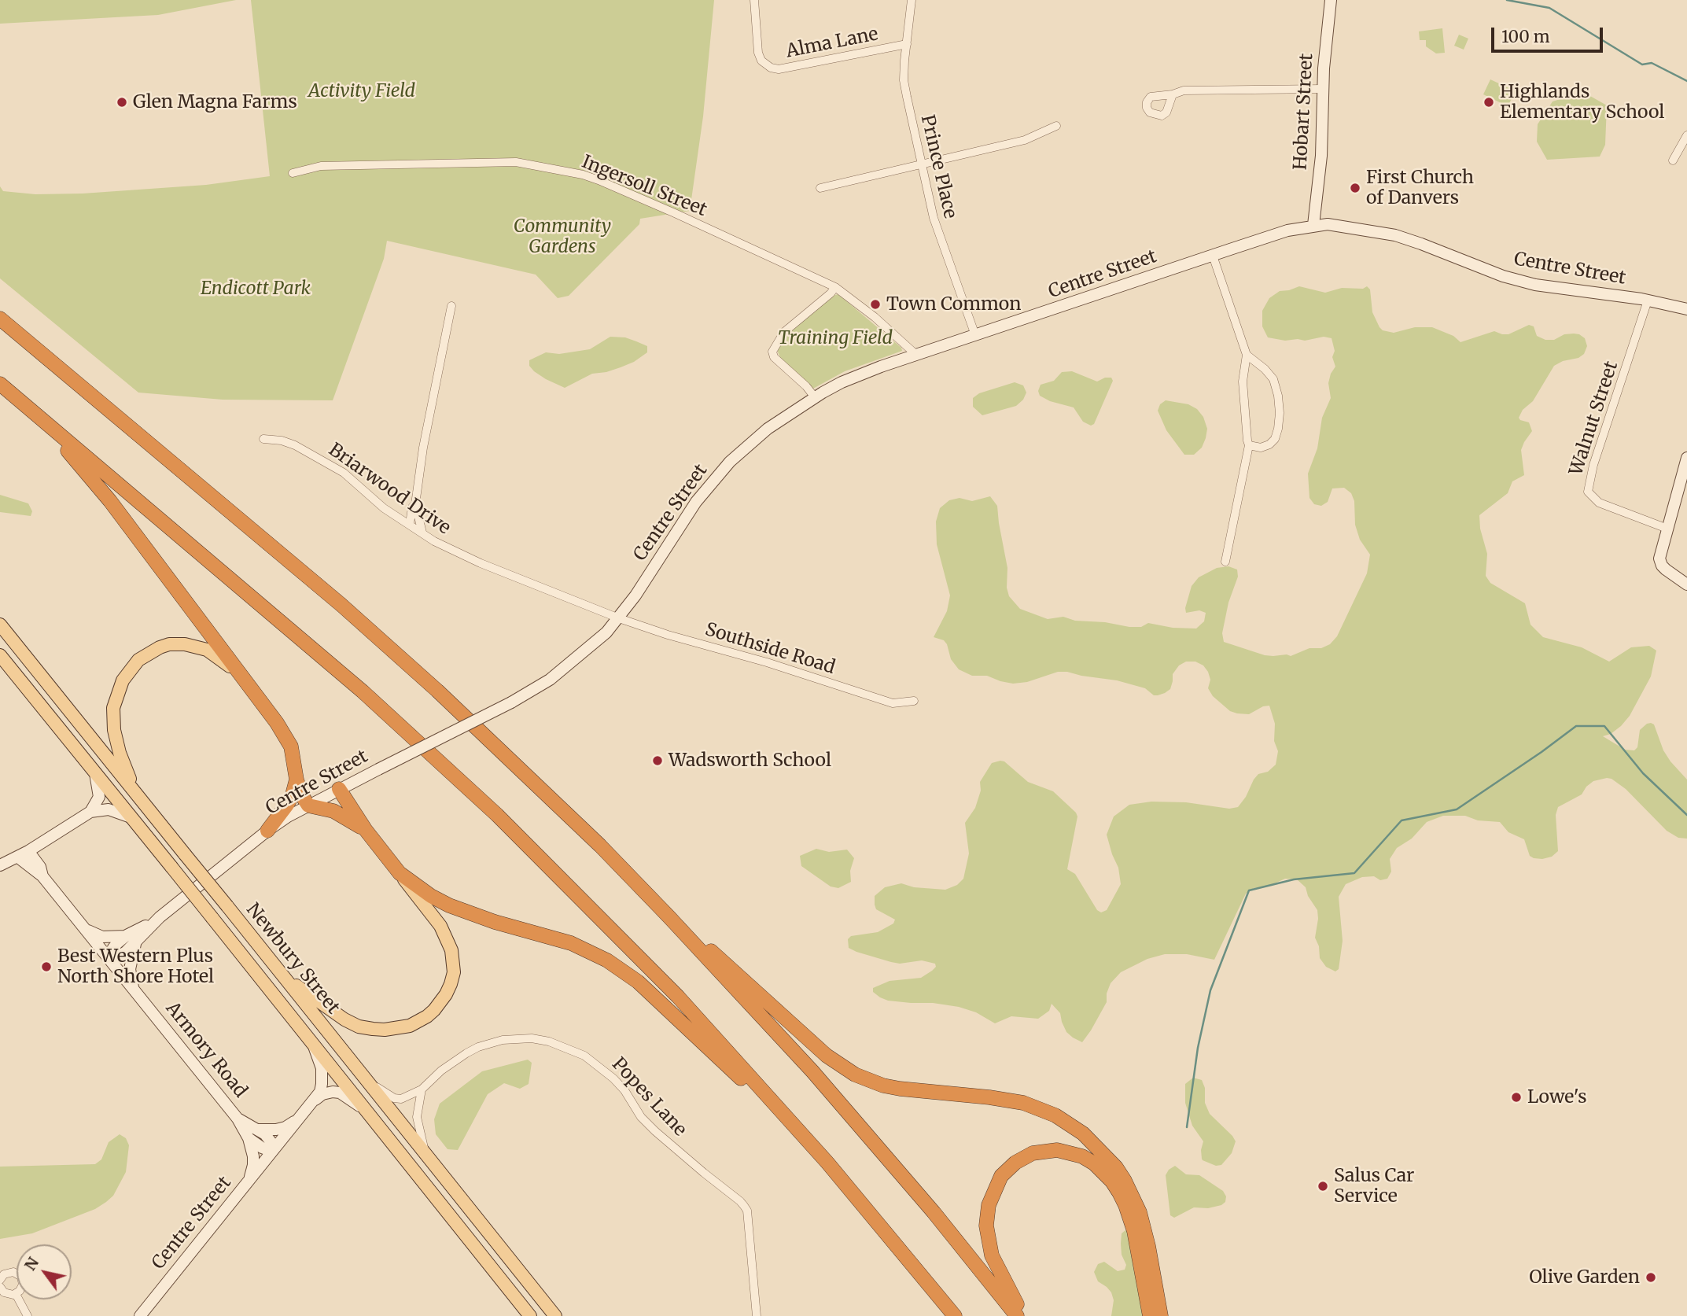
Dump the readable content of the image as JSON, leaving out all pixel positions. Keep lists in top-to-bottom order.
{
  "streets": {
    "main road": [
      "Hobart Street",
      "Centre Street",
      "Newbury Street",
      "Armory Road"
    ],
    "street": [
      "Alma Lane",
      "Prince Place",
      "Ingersoll Street",
      "Walnut Street",
      "Briarwood Drive",
      "Southside Road",
      "Popes Lane"
    ]
  },
  "crossings": [
    ["Alma Lane", "Prince Place"],
    ["Hobart Street", "Centre Street"],
    ["Prince Place", "Centre Street"],
    ["Ingersoll Street", "Centre Street"],
    ["Centre Street", "Walnut Street"],
    ["Centre Street", "Briarwood Drive"],
    ["Centre Street", "Southside Road"],
    ["Centre Street", "Newbury Street"],
    ["Centre Street", "Armory Road"],
    ["Briarwood Drive", "Southside Road"],
    ["Newbury Street", "Popes Lane"]
  ],
  "parks": [
    "Activity Field",
    "Community Gardens",
    "Endicott Park",
    "Training Field"
  ],
  "places": [
    "Glen Magna Farms",
    "Highlands Elementary School",
    "First Church of Danvers",
    "Town Common",
    "Wadsworth School",
    "Best Western Plus North Shore Hotel",
    "Lowe's",
    "Salus Car Service",
    "Olive Garden"
  ],
  "scale_bar": "100 m",
  "north": "top left"
}
